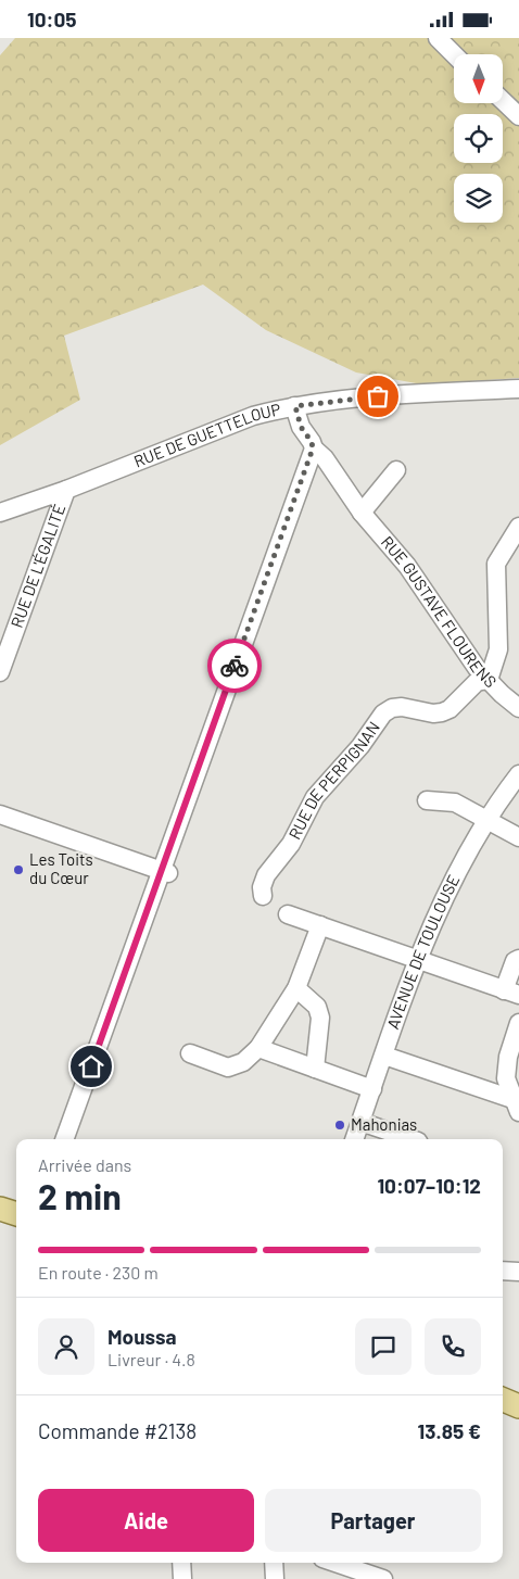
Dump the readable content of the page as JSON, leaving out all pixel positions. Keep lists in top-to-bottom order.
{
  "streets": {
    "street": [
      "RUE DE GUETTELOUP",
      "RUE DE L'ÉGALITÉ",
      "RUE GUSTAVE FLOURENS",
      "RUE DE PERPIGNAN",
      "AVENUE DE TOULOUSE"
    ]
  },
  "crossings": [
    ["RUE DE GUETTELOUP", "RUE DE L'ÉGALITÉ"],
    ["RUE DE GUETTELOUP", "RUE GUSTAVE FLOURENS"],
    ["RUE GUSTAVE FLOURENS", "RUE DE PERPIGNAN"]
  ],
  "places": ["Les Toits du Cœur", "Mahonias"],
  "north": "bottom",
  "page": {
    "status": "10:05",
    "heading": ["2 min", "Arrivée dans", "10:07–10:12"],
    "panel": [
      "Moussa",
      "Livreur · 4.8",
      "Commande #2138",
      "13.85 €"
    ],
    "bar": "En route · 230 m",
    "buttons": ["Aide", "Partager"]
  }
}
